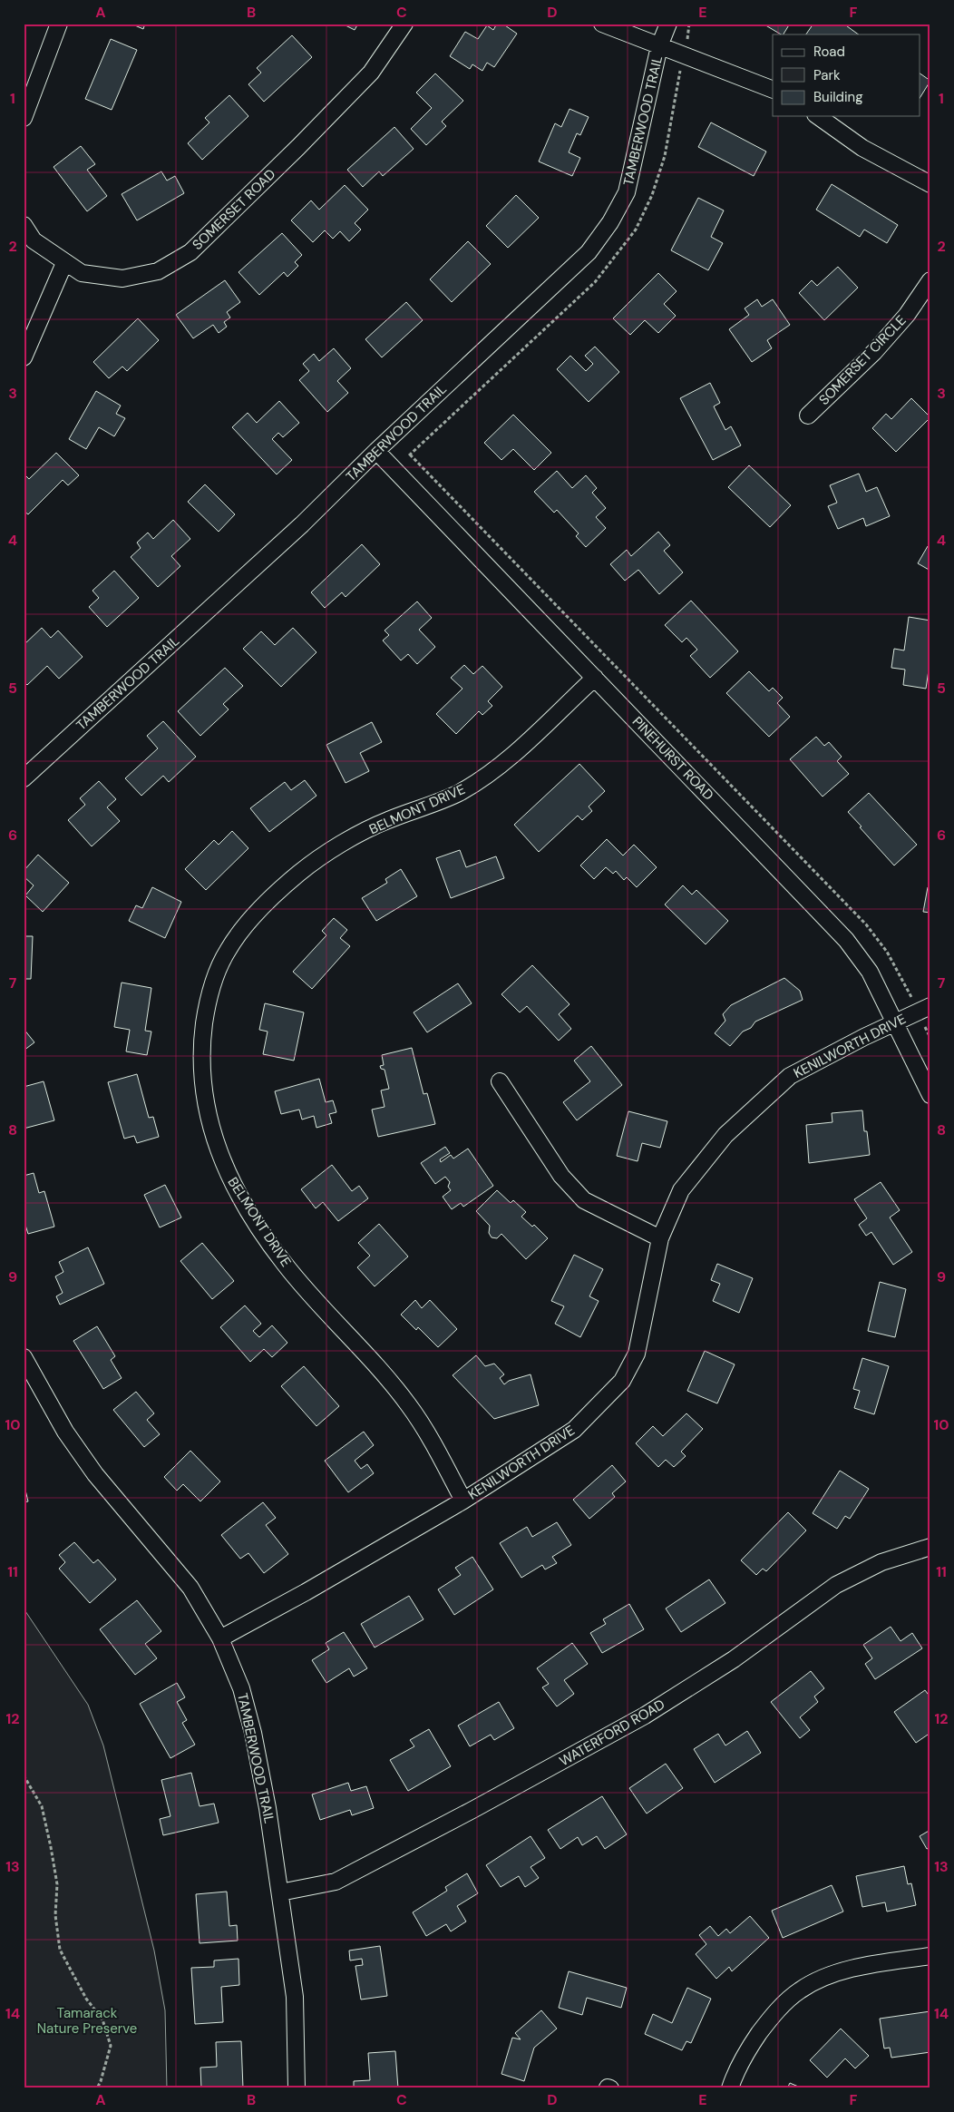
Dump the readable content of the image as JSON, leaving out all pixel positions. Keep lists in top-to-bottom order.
{
  "streets": {
    "street": [
      "TAMBERWOOD TRAIL",
      "SOMERSET ROAD",
      "SOMERSET CIRCLE",
      "PINEHURST ROAD",
      "BELMONT DRIVE",
      "KENILWORTH DRIVE",
      "WATERFORD ROAD"
    ]
  },
  "crossings": [
    ["TAMBERWOOD TRAIL", "PINEHURST ROAD"],
    ["TAMBERWOOD TRAIL", "KENILWORTH DRIVE"],
    ["TAMBERWOOD TRAIL", "WATERFORD ROAD"],
    ["PINEHURST ROAD", "BELMONT DRIVE"],
    ["PINEHURST ROAD", "KENILWORTH DRIVE"],
    ["BELMONT DRIVE", "KENILWORTH DRIVE"]
  ],
  "parks": ["Tamarack Nature Preserve"],
  "legend": ["Road", "Park", "Building"],
  "grid": {
    "columns": [
      "A",
      "B",
      "C",
      "D",
      "E",
      "F"
    ],
    "rows": [
      "1",
      "2",
      "3",
      "4",
      "5",
      "6",
      "7",
      "8",
      "9",
      "10",
      "11",
      "12",
      "13",
      "14"
    ]
  }
}
